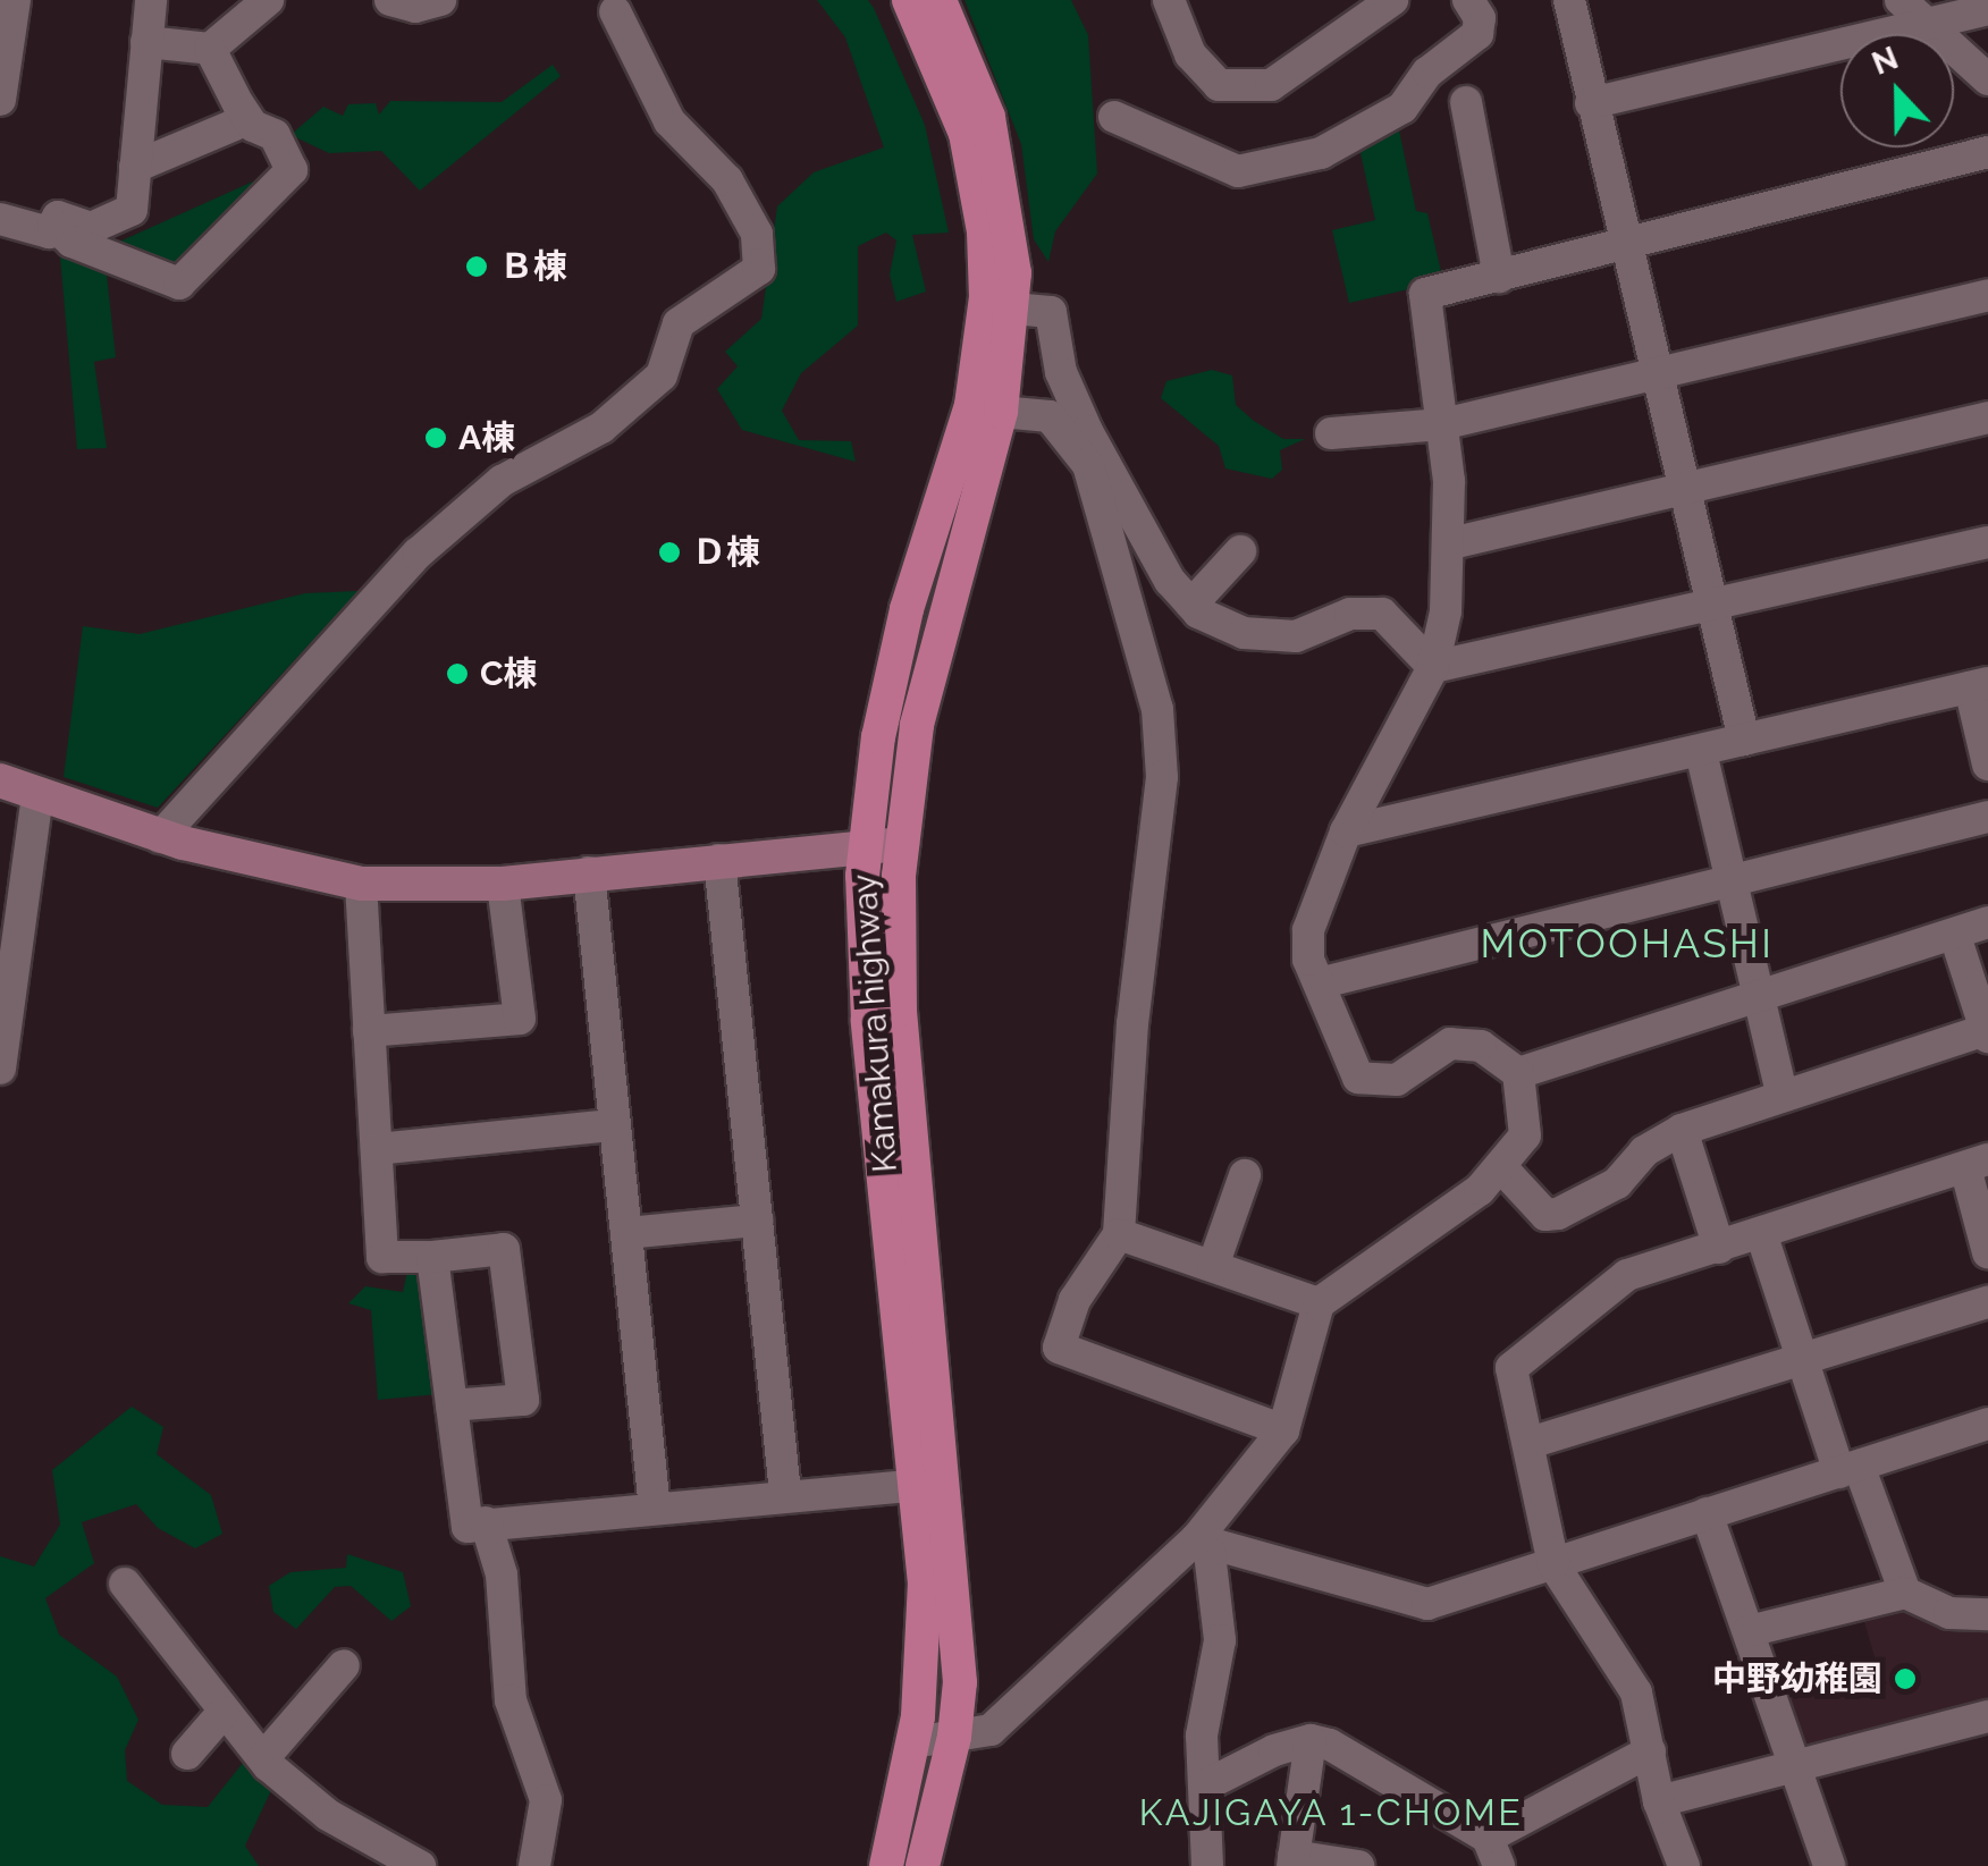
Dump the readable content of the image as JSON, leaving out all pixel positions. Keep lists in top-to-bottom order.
{
  "streets": {
    "main road": ["Kamakura highway"]
  },
  "districts": ["MOTOOHASHI", "KAJIGAYA 1-CHOME"],
  "places": [
    "Ｂ棟",
    "A棟",
    "Ｄ棟",
    "C棟",
    "中野幼稚園"
  ],
  "north": "top"
}
